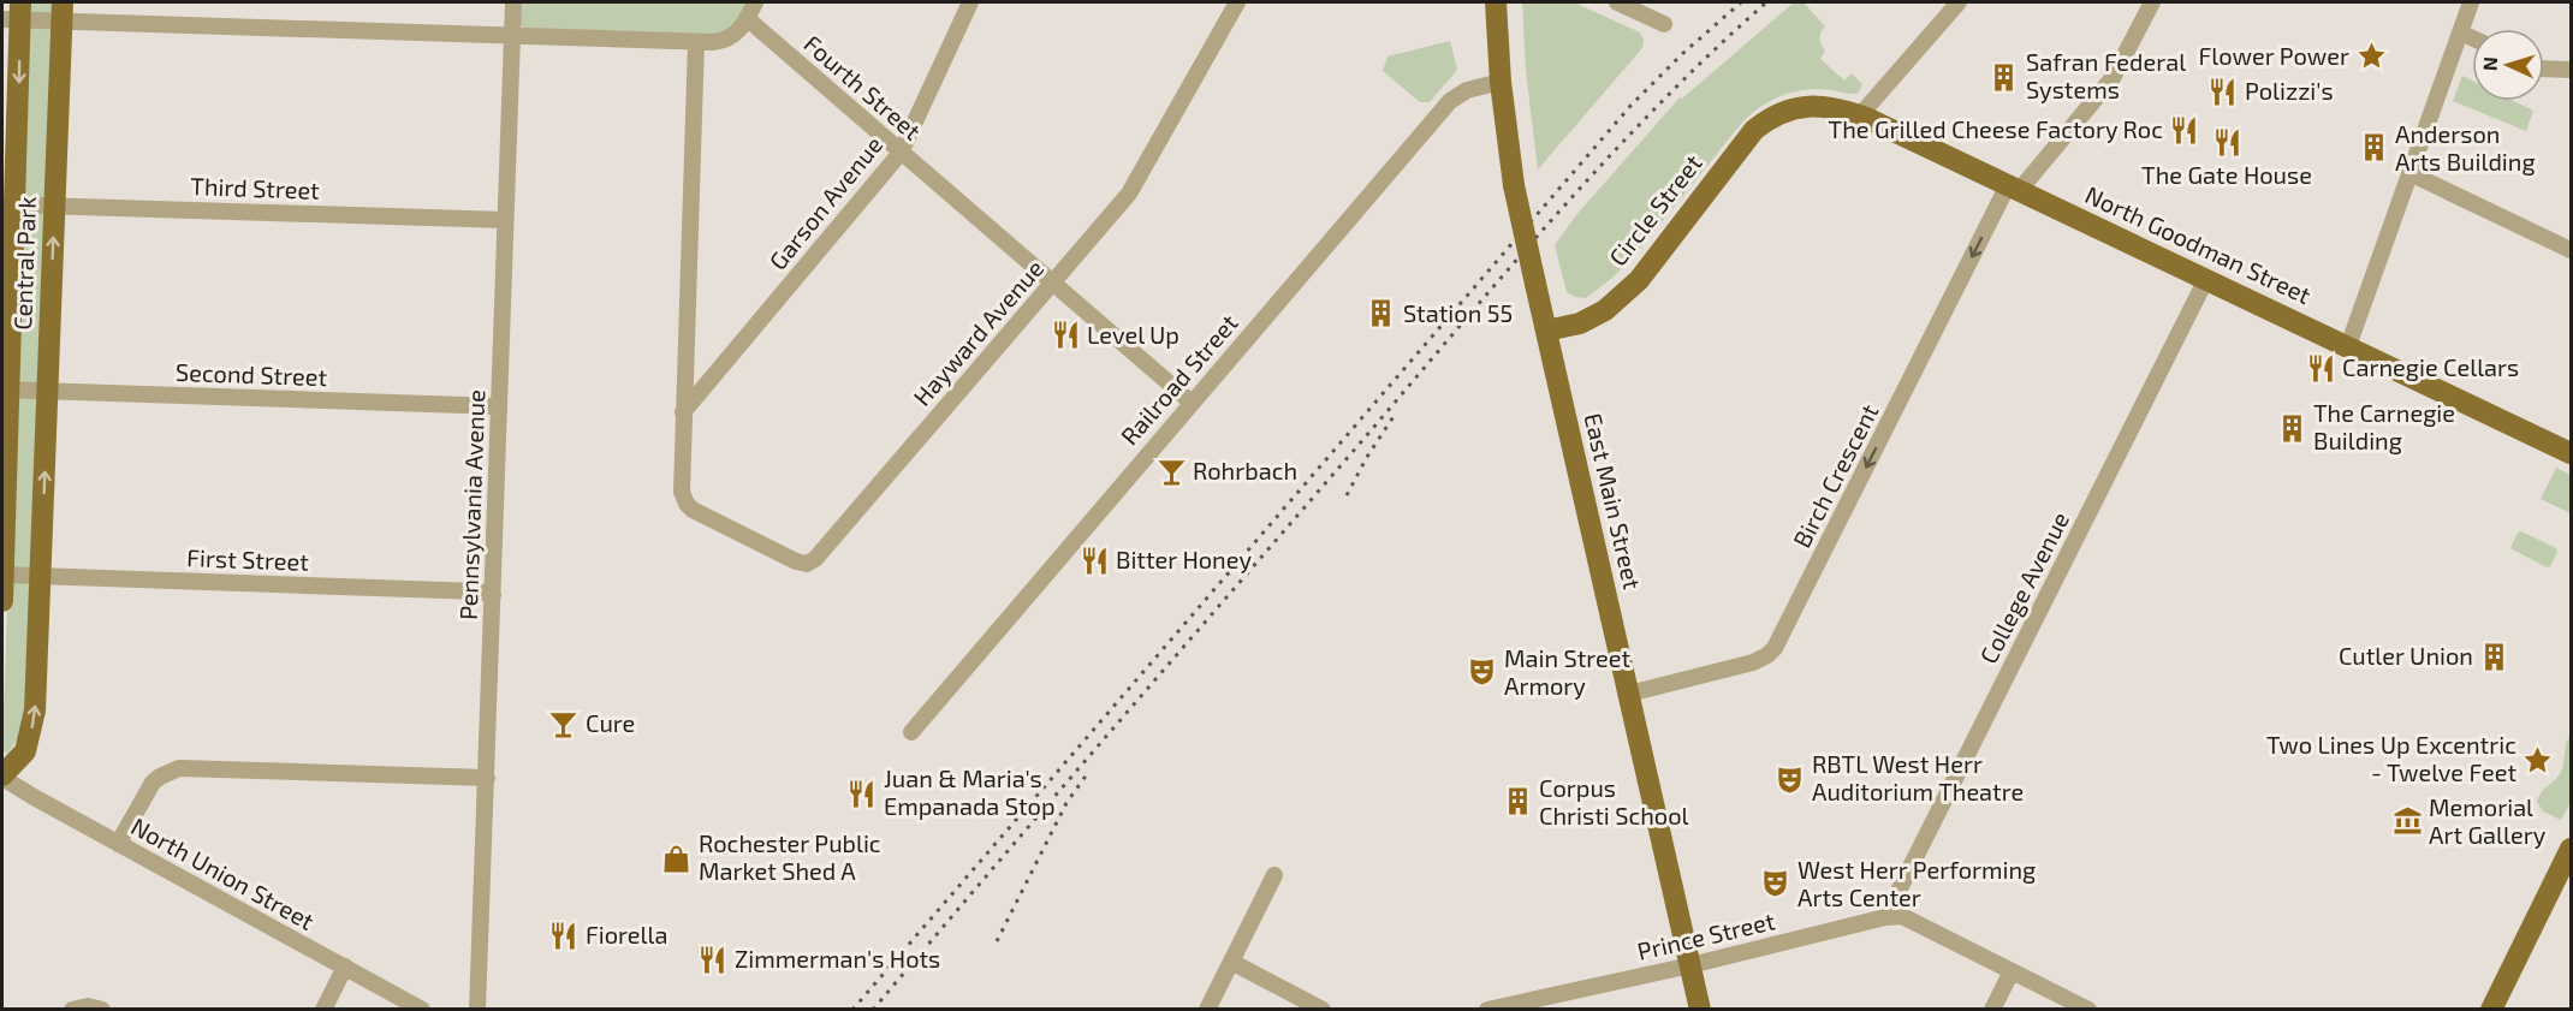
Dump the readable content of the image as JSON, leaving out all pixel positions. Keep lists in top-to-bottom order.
{
  "streets": {
    "main road": [
      "Circle Street",
      "North Goodman Street",
      "Central Park",
      "East Main Street"
    ],
    "street": [
      "Fourth Street",
      "Third Street",
      "Garson Avenue",
      "Hayward Avenue",
      "Second Street",
      "Railroad Street",
      "Birch Crescent",
      "Pennsylvania Avenue",
      "First Street",
      "College Avenue",
      "North Union Street",
      "Prince Street"
    ]
  },
  "crossings": [
    ["Fourth Street", "Garson Avenue"],
    ["Fourth Street", "Hayward Avenue"],
    ["Fourth Street", "Railroad Street"],
    ["Third Street", "Central Park"],
    ["Third Street", "Pennsylvania Avenue"],
    ["Garson Avenue", "Hayward Avenue"],
    ["Circle Street", "North Goodman Street"],
    ["Circle Street", "East Main Street"],
    ["North Goodman Street", "Birch Crescent"],
    ["North Goodman Street", "College Avenue"],
    ["Central Park", "Second Street"],
    ["Central Park", "First Street"],
    ["Central Park", "North Union Street"],
    ["Second Street", "Pennsylvania Avenue"],
    ["Railroad Street", "East Main Street"],
    ["Birch Crescent", "East Main Street"],
    ["East Main Street", "Prince Street"],
    ["Pennsylvania Avenue", "First Street"],
    ["College Avenue", "Prince Street"]
  ],
  "one_way": ["Birch Crescent"],
  "places": {
    "place": ["Flower Power", "Two Lines Up Excentric - Twelve Feet"],
    "building": [
      "Safran Federal Systems",
      "Anderson Arts Building",
      "Station 55",
      "The Carnegie Building",
      "Cutler Union",
      "Corpus Christi School"
    ],
    "restaurant": [
      "Polizzi's",
      "The Grilled Cheese Factory Roc",
      "The Gate House",
      "Level Up",
      "Carnegie Cellars",
      "Bitter Honey",
      "Juan & Maria's Empanada Stop",
      "Fiorella",
      "Zimmerman's Hots"
    ],
    "bar": ["Rohrbach", "Cure"],
    "theatre": ["Main Street Armory", "RBTL West Herr Auditorium Theatre", "West Herr Performing Arts Center"],
    "museum": ["Memorial Art Gallery"],
    "shop": ["Rochester Public Market Shed A"]
  },
  "north": "left"
}
